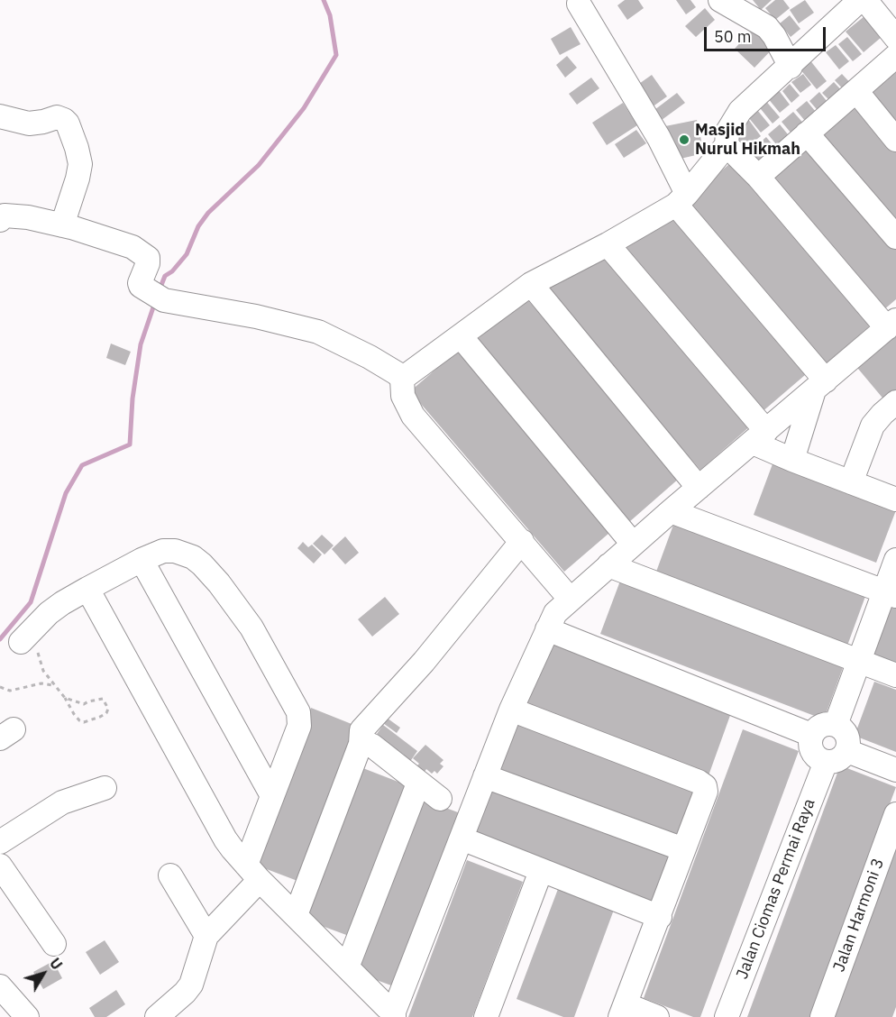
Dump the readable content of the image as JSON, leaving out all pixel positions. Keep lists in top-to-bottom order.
{
  "streets": {
    "street": ["Jalan Ciomas Permai Raya", "Jalan Harmoni 3"]
  },
  "places": ["Masjid Nurul Hikmah"],
  "scale_bar": "50 m",
  "north": "top right"
}
